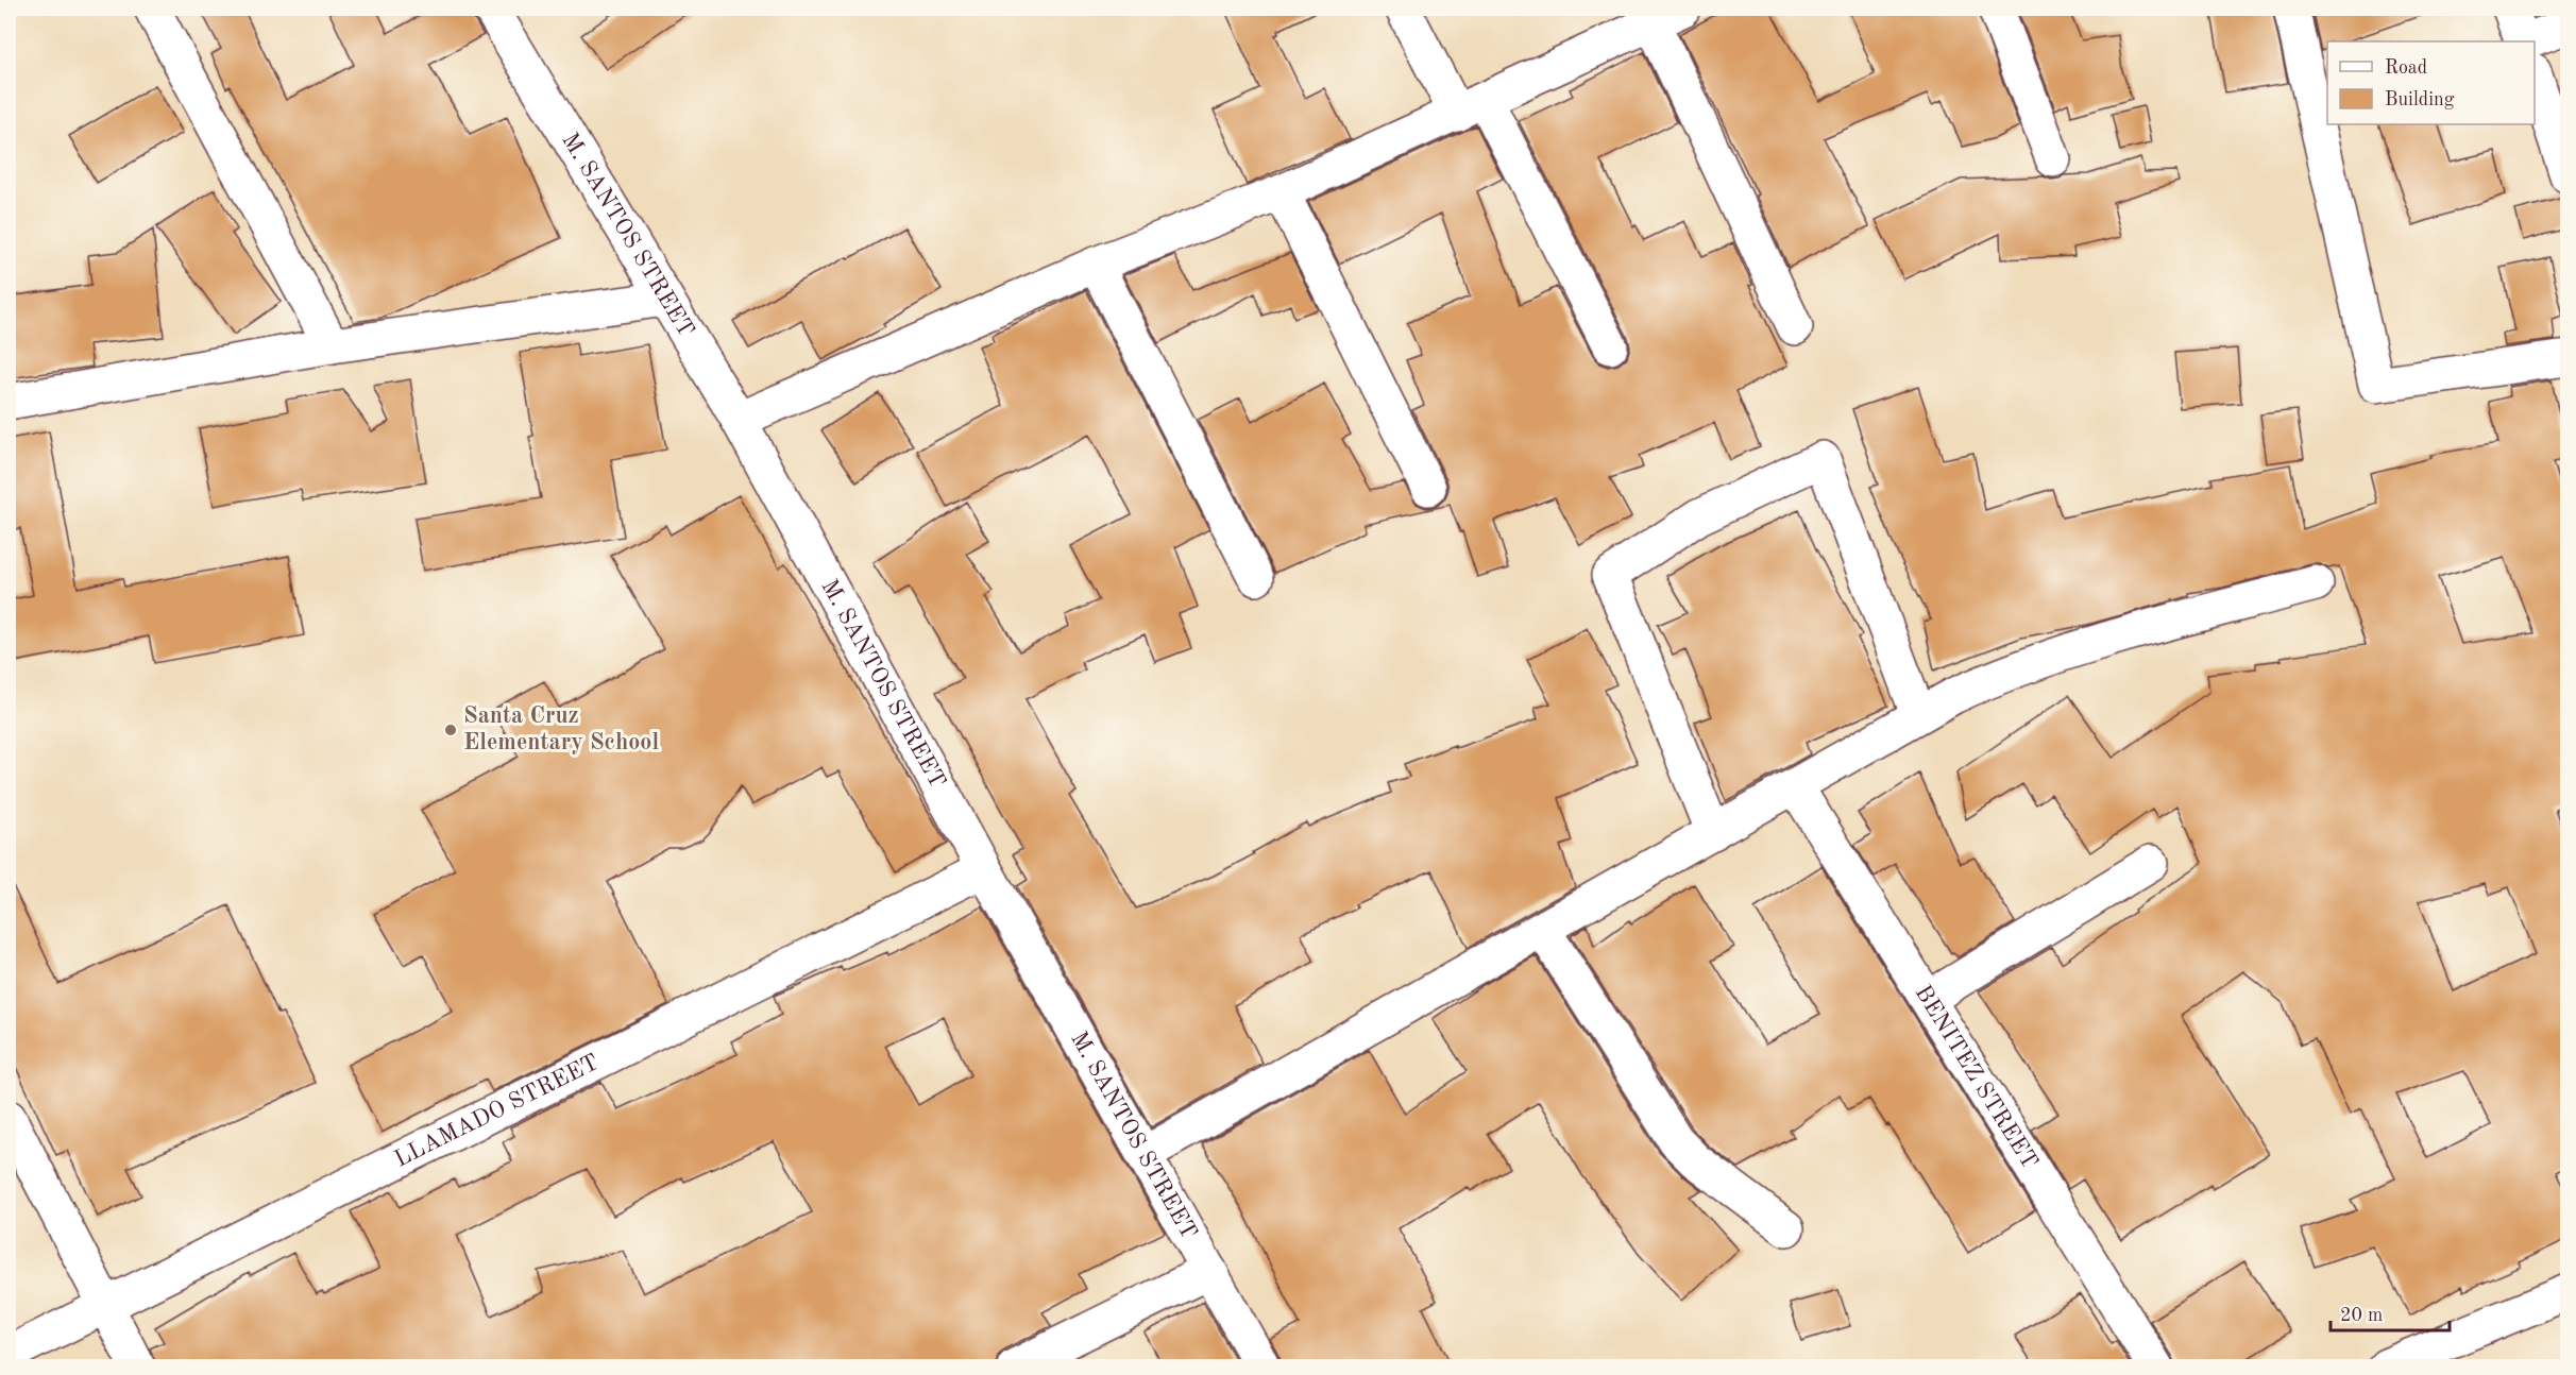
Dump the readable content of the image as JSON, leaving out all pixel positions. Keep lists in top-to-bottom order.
{
  "streets": {
    "street": ["M. SANTOS STREET", "BENITEZ STREET", "LLAMADO STREET"]
  },
  "crossings": [
    ["M. SANTOS STREET", "LLAMADO STREET"]
  ],
  "places": ["Santa Cruz Elementary School"],
  "legend": ["Road", "Building"],
  "scale_bar": "20 m"
}
